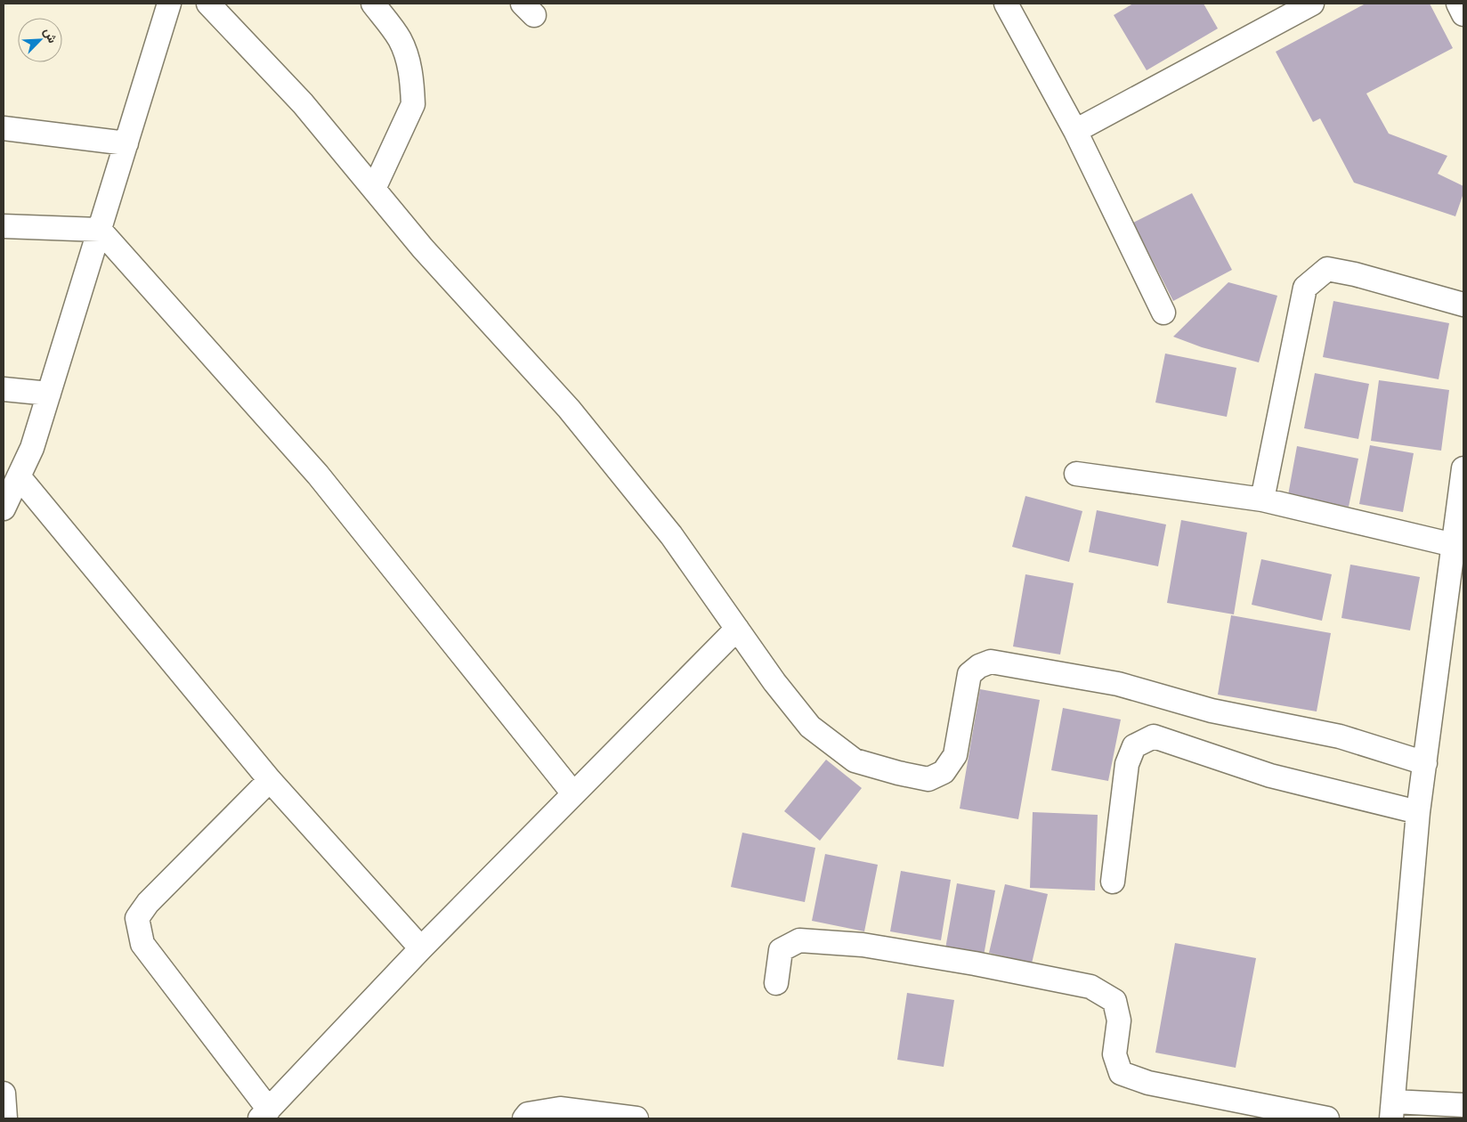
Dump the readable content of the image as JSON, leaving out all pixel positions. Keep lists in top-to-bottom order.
{
  "north": "top right"
}
